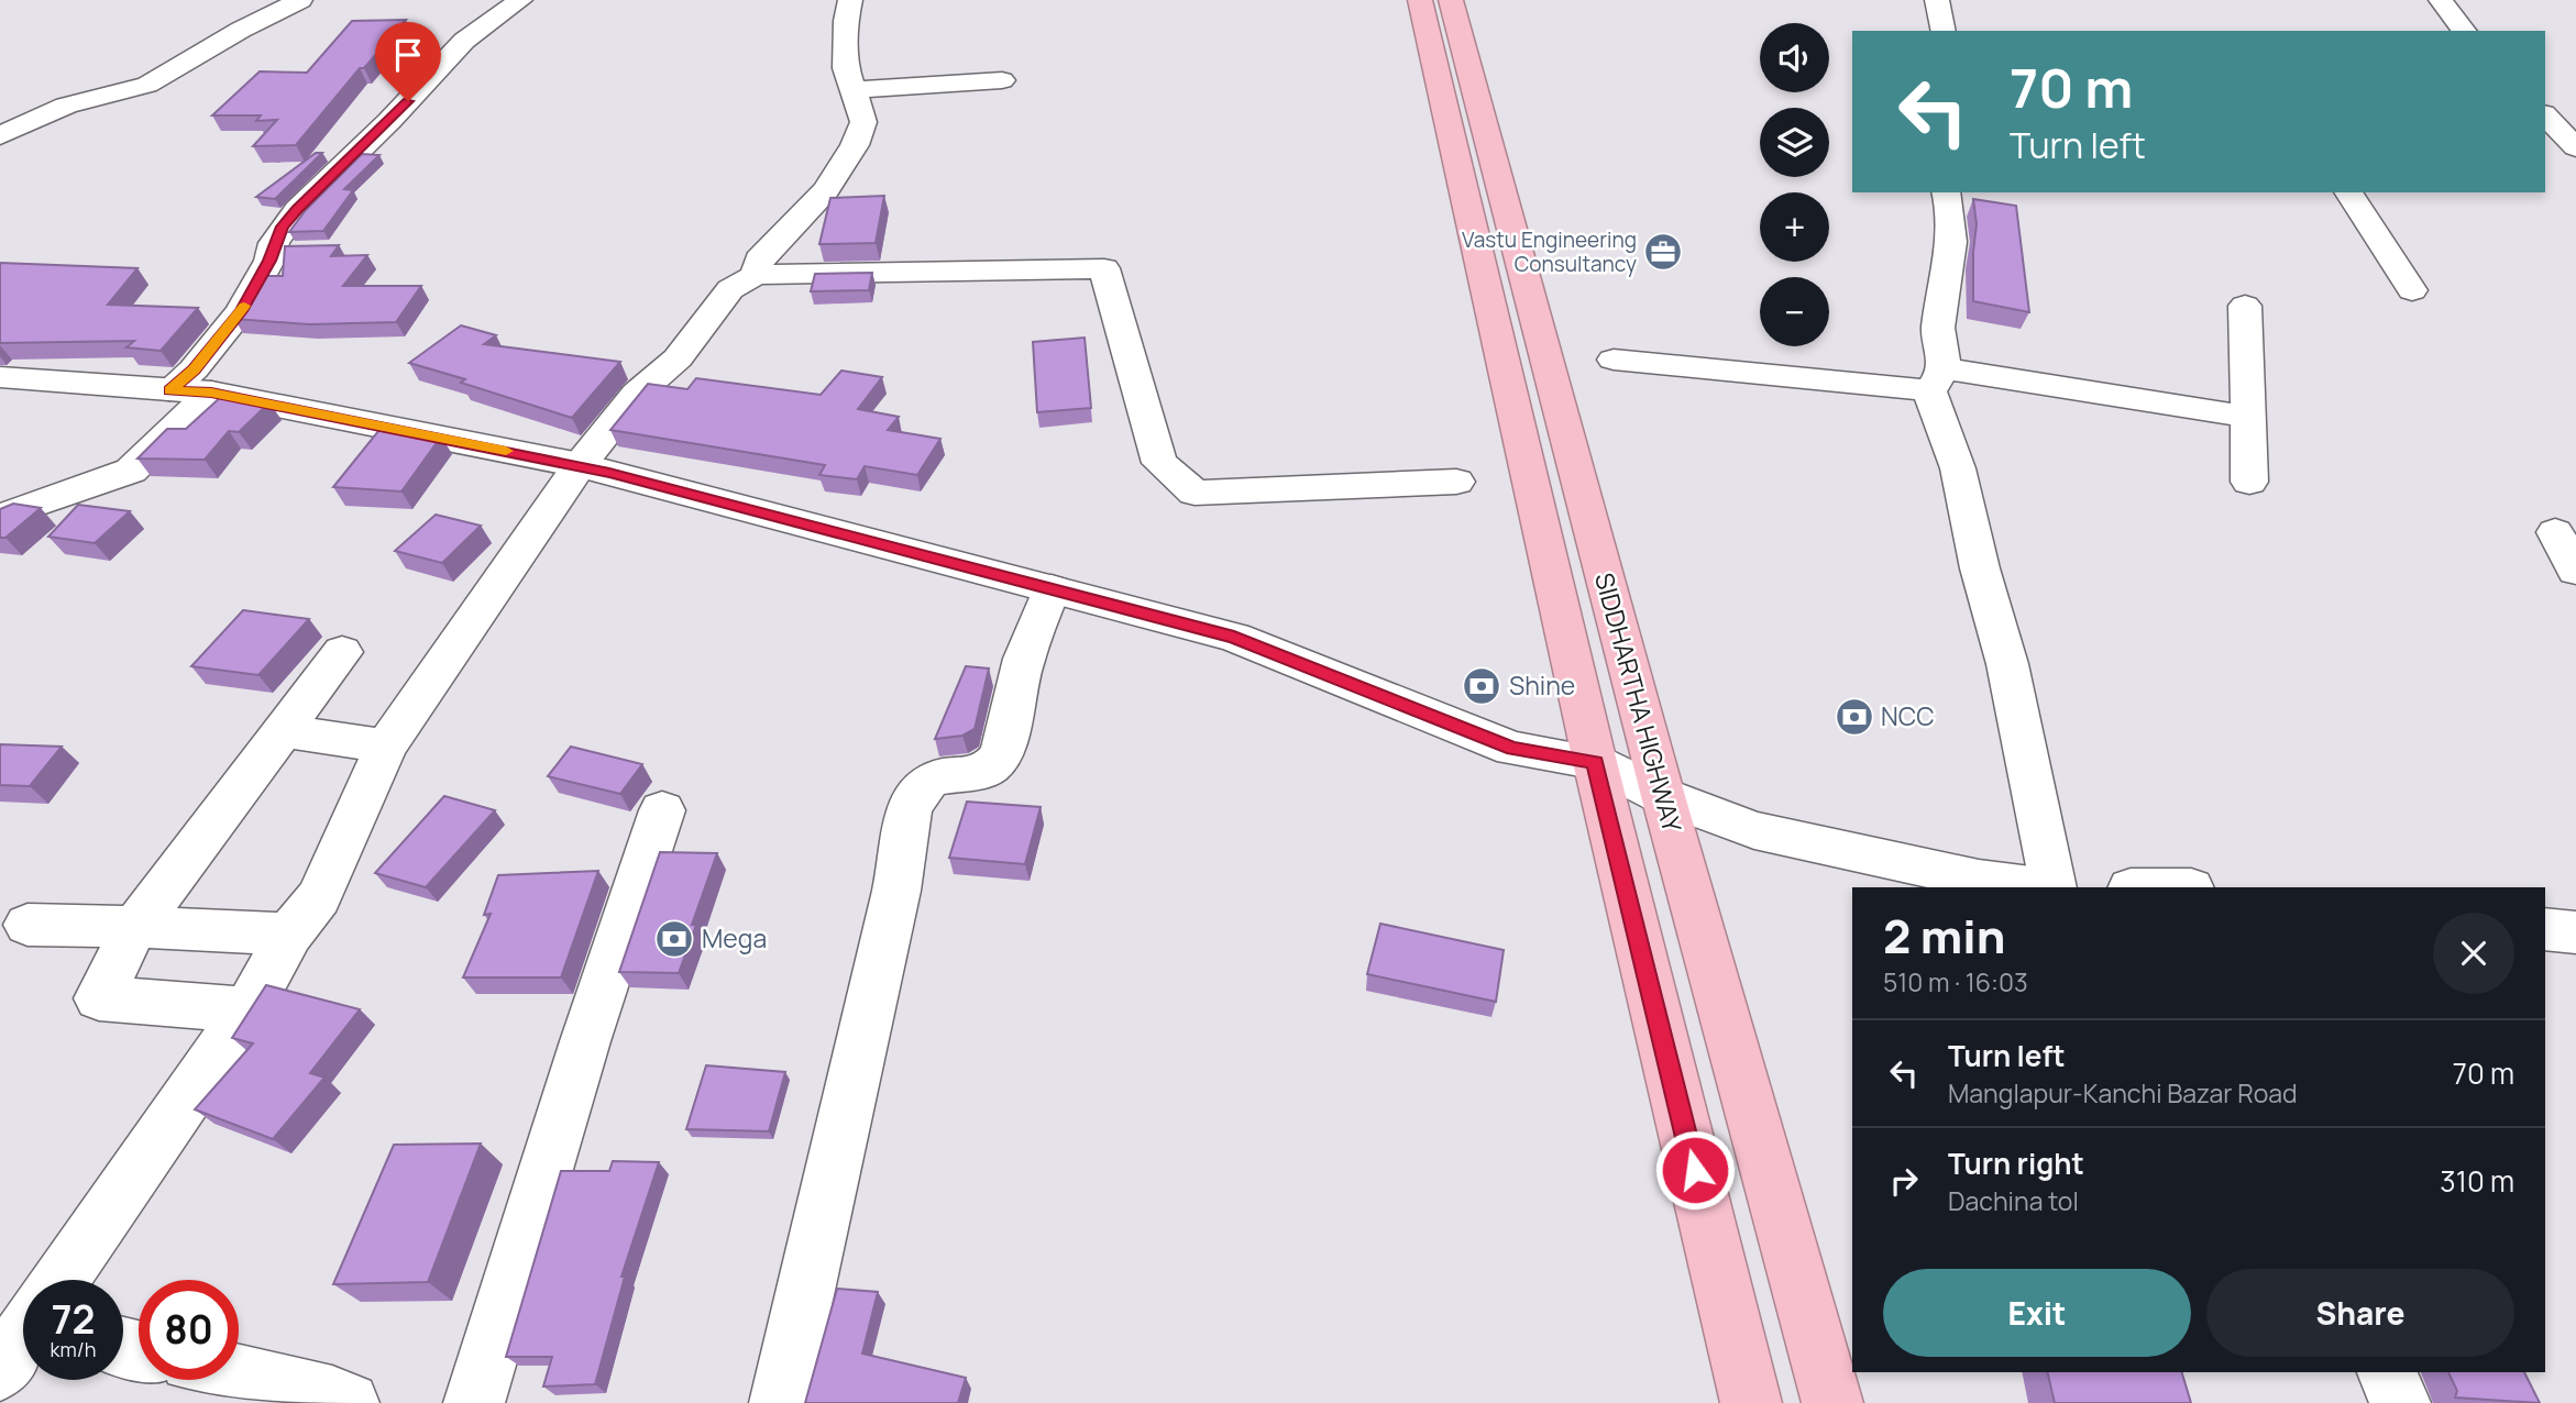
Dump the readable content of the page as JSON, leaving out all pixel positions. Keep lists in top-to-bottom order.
{
  "streets": {
    "highway": ["SIDDHARTHA HIGHWAY"]
  },
  "places": {
    "office": ["Vastu Engineering Consultancy"],
    "bank": ["Shine", "NCC", "Mega"]
  },
  "page": {
    "map_buttons": ["+", "−"],
    "turn": ["70 m", "Turn left"],
    "heading": ["2 min", "510 m · 16:03"],
    "list": [
      {
        "name": "Turn left",
        "note": "Manglapur-Kanchi Bazar Road",
        "value": "70 m"
      },
      {
        "name": "Turn right",
        "note": "Dachina tol",
        "value": "310 m"
      }
    ],
    "buttons": ["Exit", "Share"],
    "speed": "72 km/h",
    "limit": "80"
  }
}
